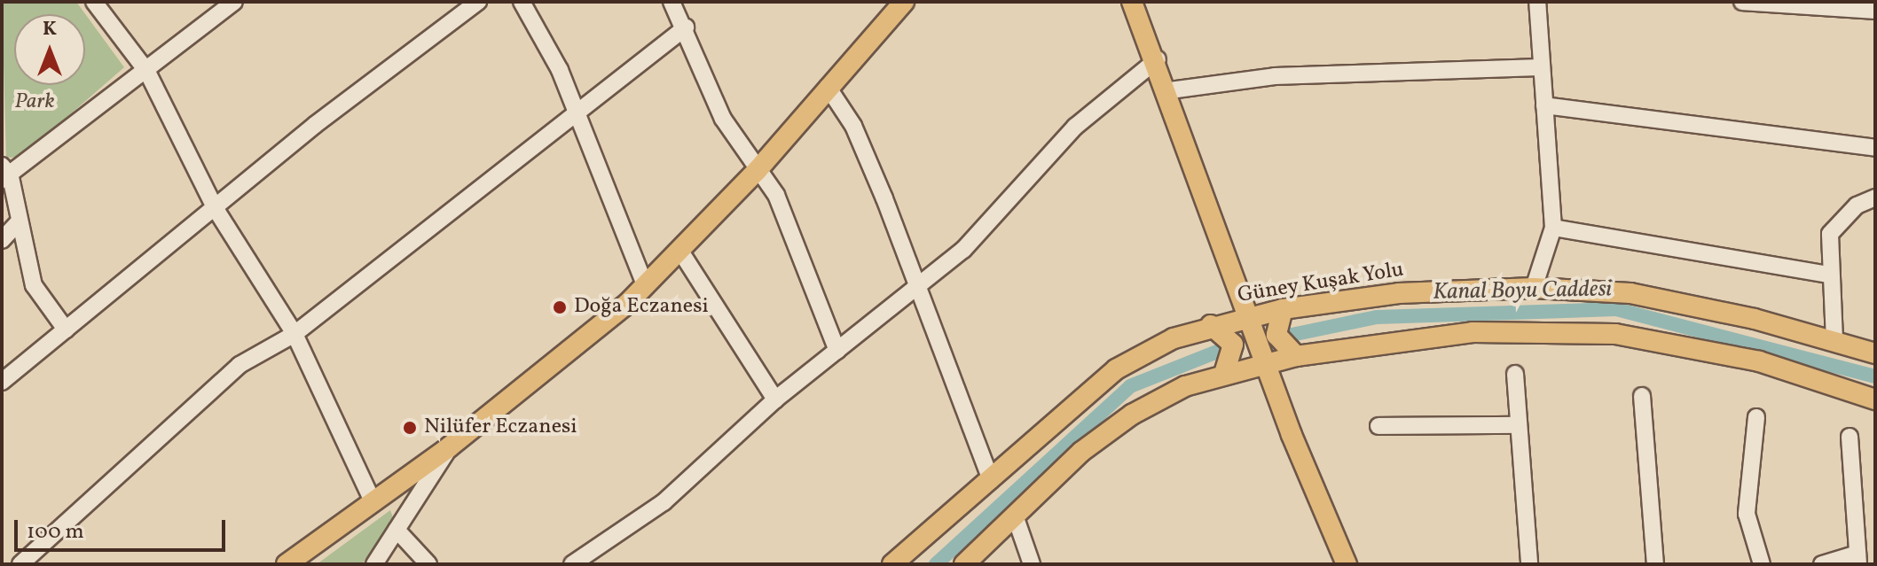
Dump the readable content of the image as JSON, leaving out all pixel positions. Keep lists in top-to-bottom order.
{
  "streets": {
    "main road": ["Güney Kuşak Yolu"]
  },
  "water": ["Kanal Boyu Caddesi"],
  "parks": ["Park"],
  "places": ["Doğa Eczanesi", "Nilüfer Eczanesi"],
  "scale_bar": "100 m",
  "north": "top"
}
